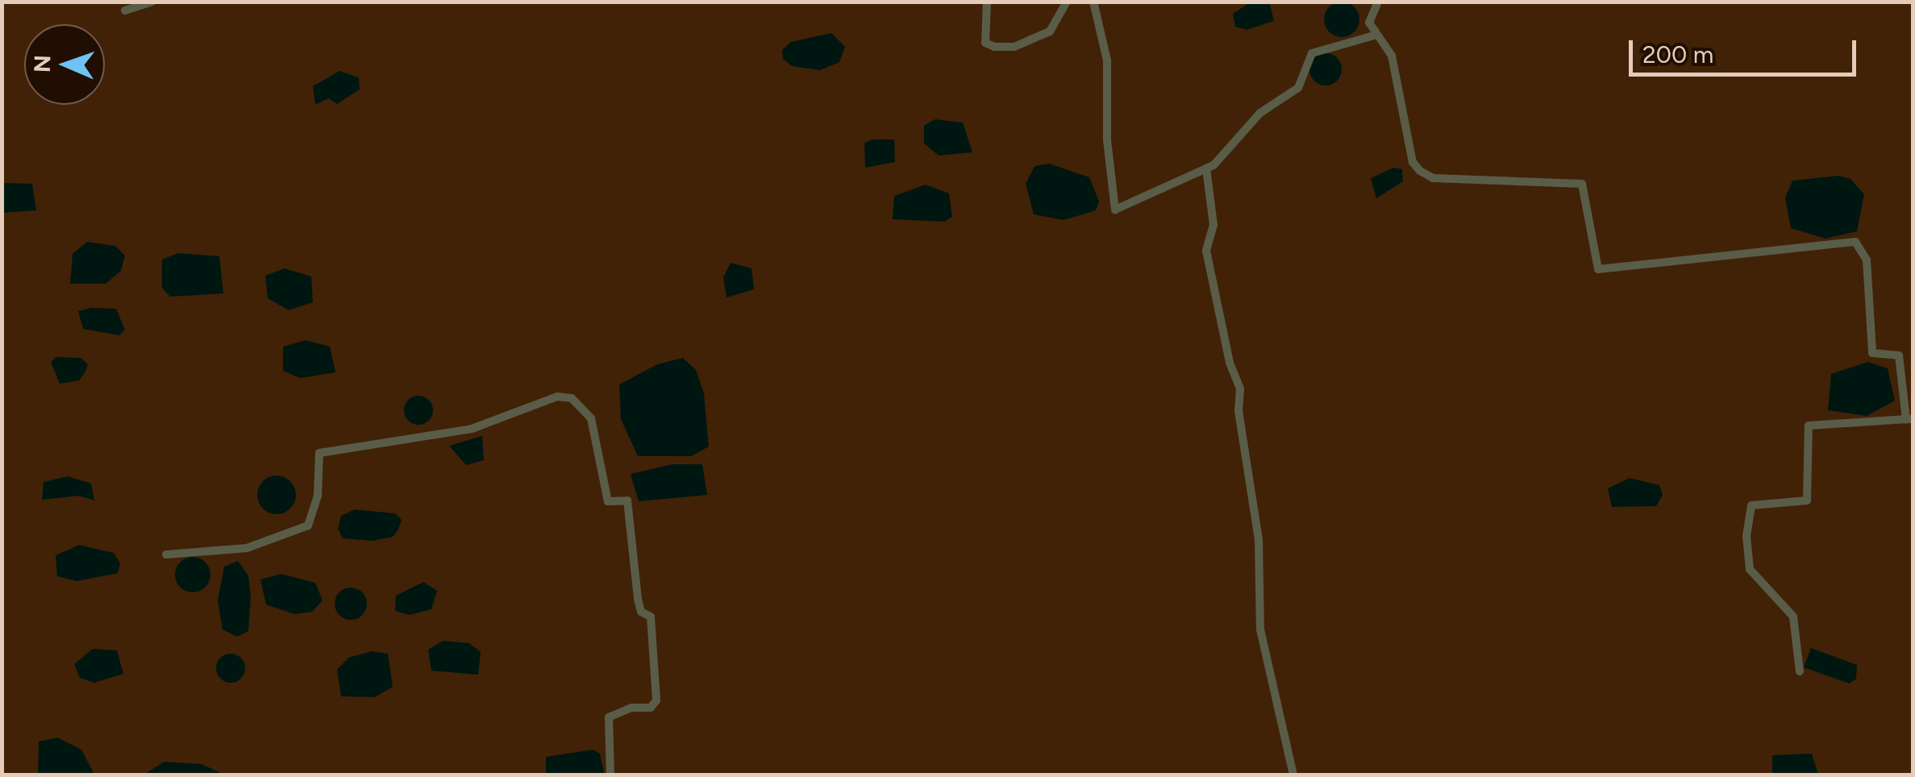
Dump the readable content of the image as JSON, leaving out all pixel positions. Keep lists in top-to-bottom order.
{
  "scale_bar": "200 m",
  "north": "left"
}
